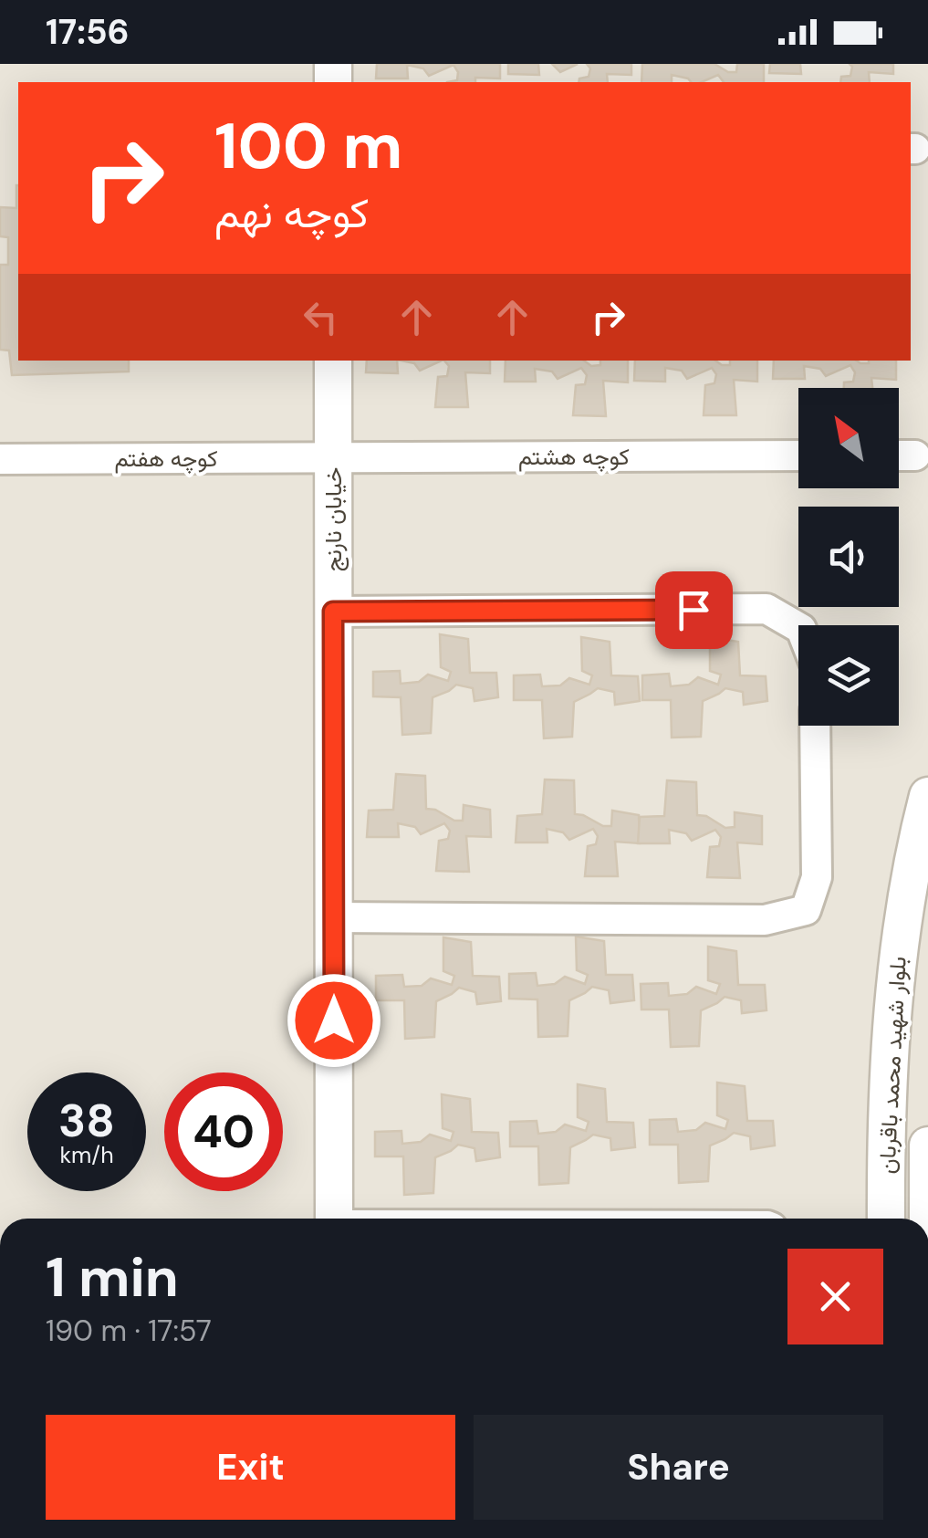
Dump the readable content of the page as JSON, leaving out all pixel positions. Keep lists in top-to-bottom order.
{
  "streets": {
    "street": [
      "کوچه هشتم",
      "کوچه هفتم",
      "خیابان نارنج",
      "بلوار شهید محمد باقربان"
    ]
  },
  "crossings": [
    ["کوچه هشتم", "کوچه هفتم"],
    ["کوچه هشتم", "خیابان نارنج"],
    ["کوچه هفتم", "خیابان نارنج"]
  ],
  "north": "top left",
  "page": {
    "status": "17:56",
    "turn": ["100 m", "کوچه نهم"],
    "speed": "38 km/h",
    "limit": "40",
    "heading": ["1 min", "190 m · 17:57"],
    "buttons": ["Exit", "Share"]
  }
}
